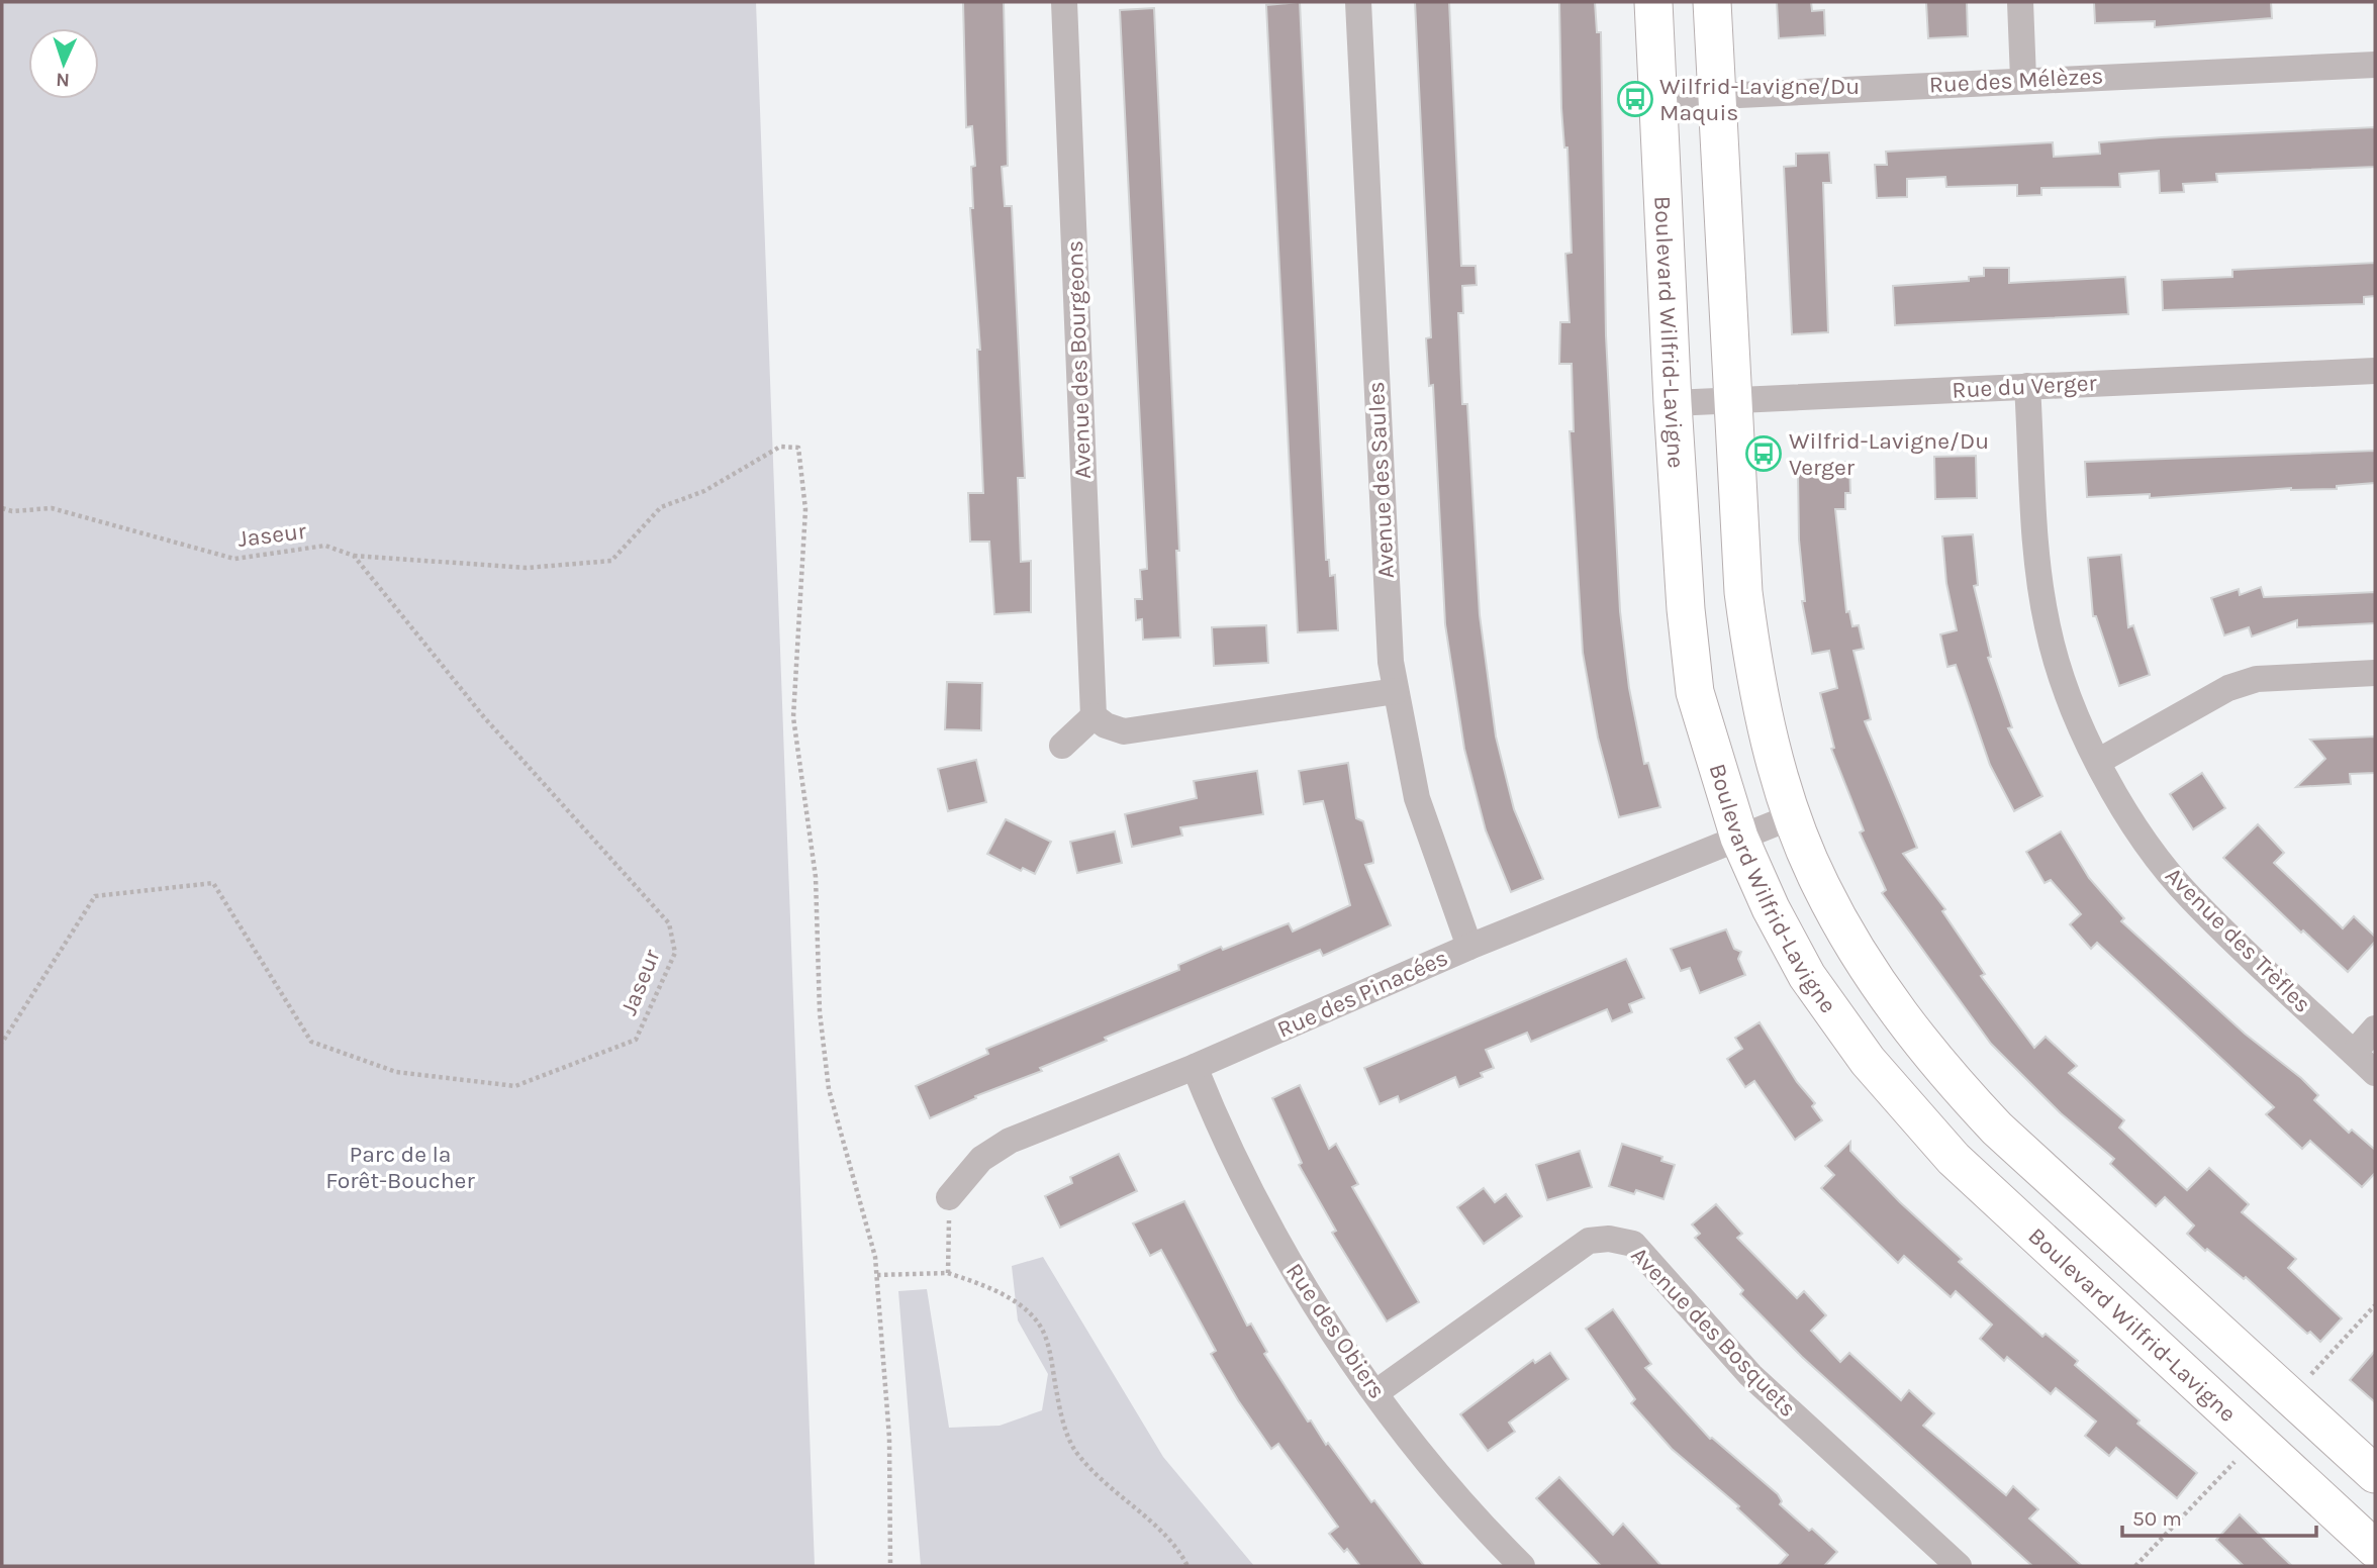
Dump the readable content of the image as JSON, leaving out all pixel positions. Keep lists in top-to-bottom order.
{
  "streets": {
    "street": [
      "Rue des Mélèzes",
      "Boulevard Wilfrid-Lavigne",
      "Avenue des Bourgeons",
      "Rue du Verger",
      "Avenue des Saules",
      "Avenue des Trèfles",
      "Rue des Pinacées",
      "Rue des Obiers",
      "Avenue des Bosquets"
    ],
    "path": ["Jaseur"]
  },
  "crossings": [
    ["Rue des Mélèzes", "Boulevard Wilfrid-Lavigne"],
    ["Boulevard Wilfrid-Lavigne", "Rue du Verger"],
    ["Boulevard Wilfrid-Lavigne", "Rue des Pinacées"],
    ["Rue du Verger", "Avenue des Trèfles"],
    ["Avenue des Saules", "Rue des Pinacées"],
    ["Rue des Pinacées", "Rue des Obiers"],
    ["Rue des Obiers", "Avenue des Bosquets"]
  ],
  "parks": ["Parc de la Forêt-Boucher"],
  "places": {
    "bus stop": ["Wilfrid-Lavigne/Du Maquis", "Wilfrid-Lavigne/Du Verger"]
  },
  "scale_bar": "50 m",
  "north": "bottom"
}
